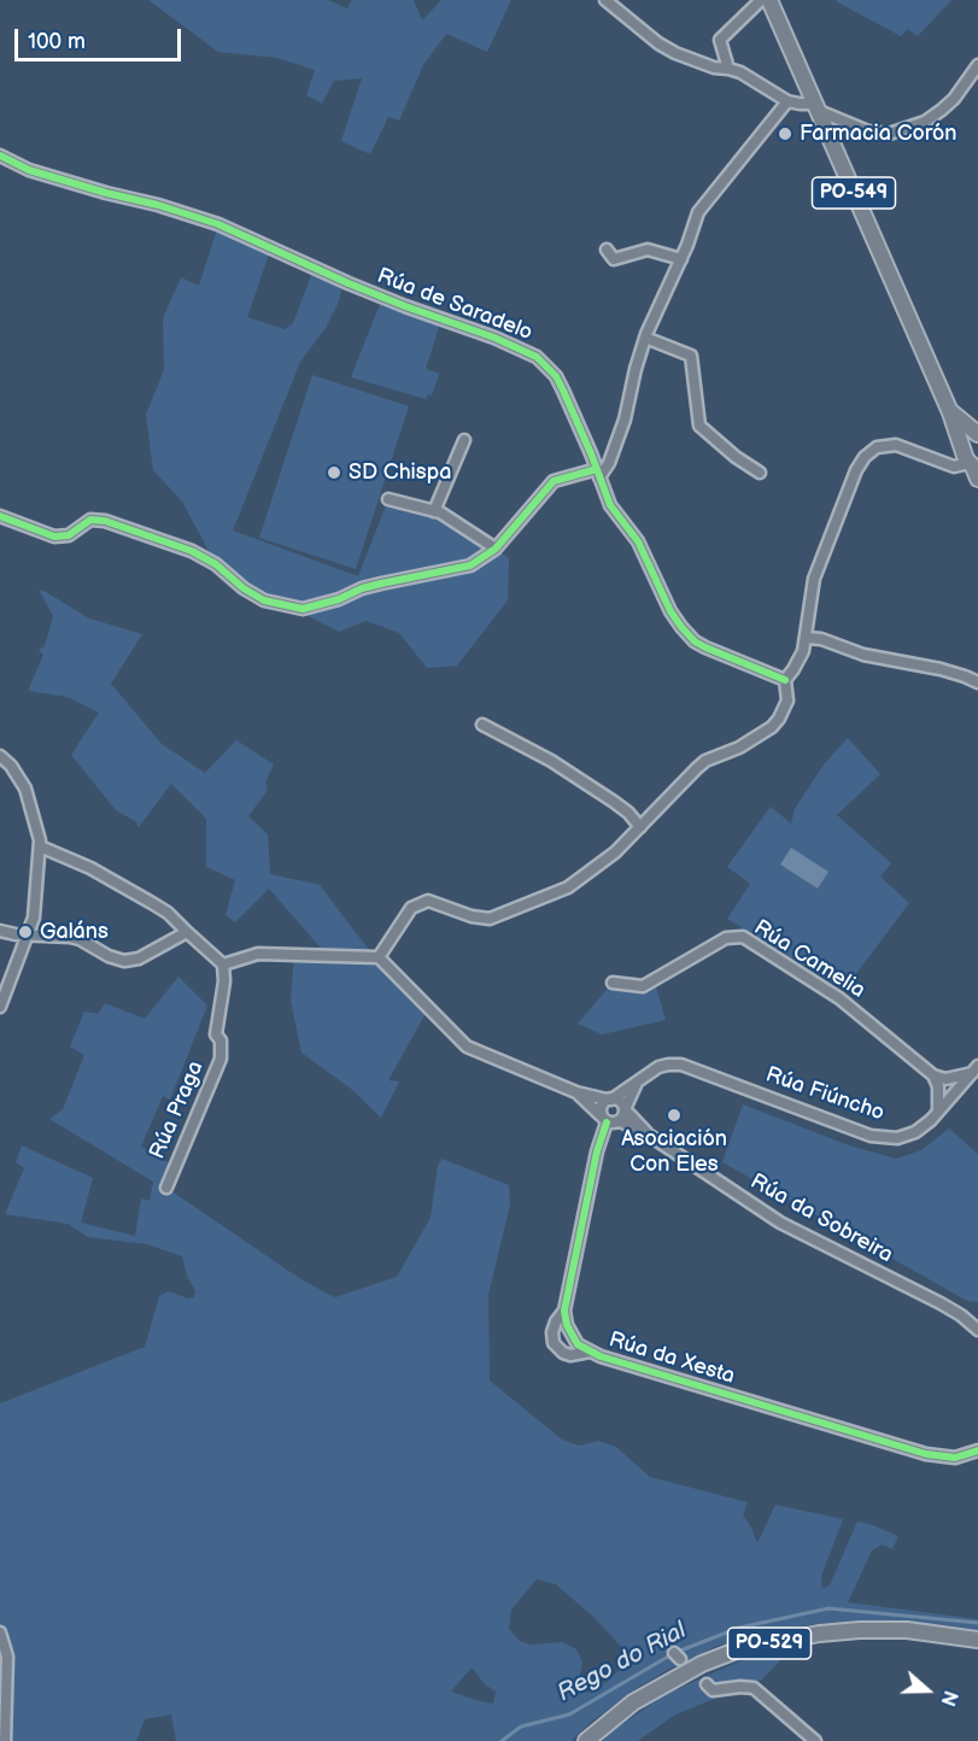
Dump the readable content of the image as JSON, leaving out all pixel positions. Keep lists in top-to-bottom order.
{
  "streets": {
    "main road": ["PO-549", "PO-529"],
    "street": [
      "Rúa de Saradelo",
      "Rúa Camelia",
      "Rúa Fiúncho",
      "Rúa Praga",
      "Rúa da Sobreira",
      "Rúa da Xesta"
    ]
  },
  "crossings": [
    ["Rúa Fiúncho", "Rúa da Sobreira"],
    ["Rúa Fiúncho", "Rúa da Xesta"],
    ["Rúa da Sobreira", "Rúa da Xesta"]
  ],
  "water": ["Rego do Rial"],
  "places": [
    "Farmacia Corón",
    "SD Chispa",
    "Galáns",
    "Asociación Con Eles"
  ],
  "scale_bar": "100 m",
  "north": "right"
}
